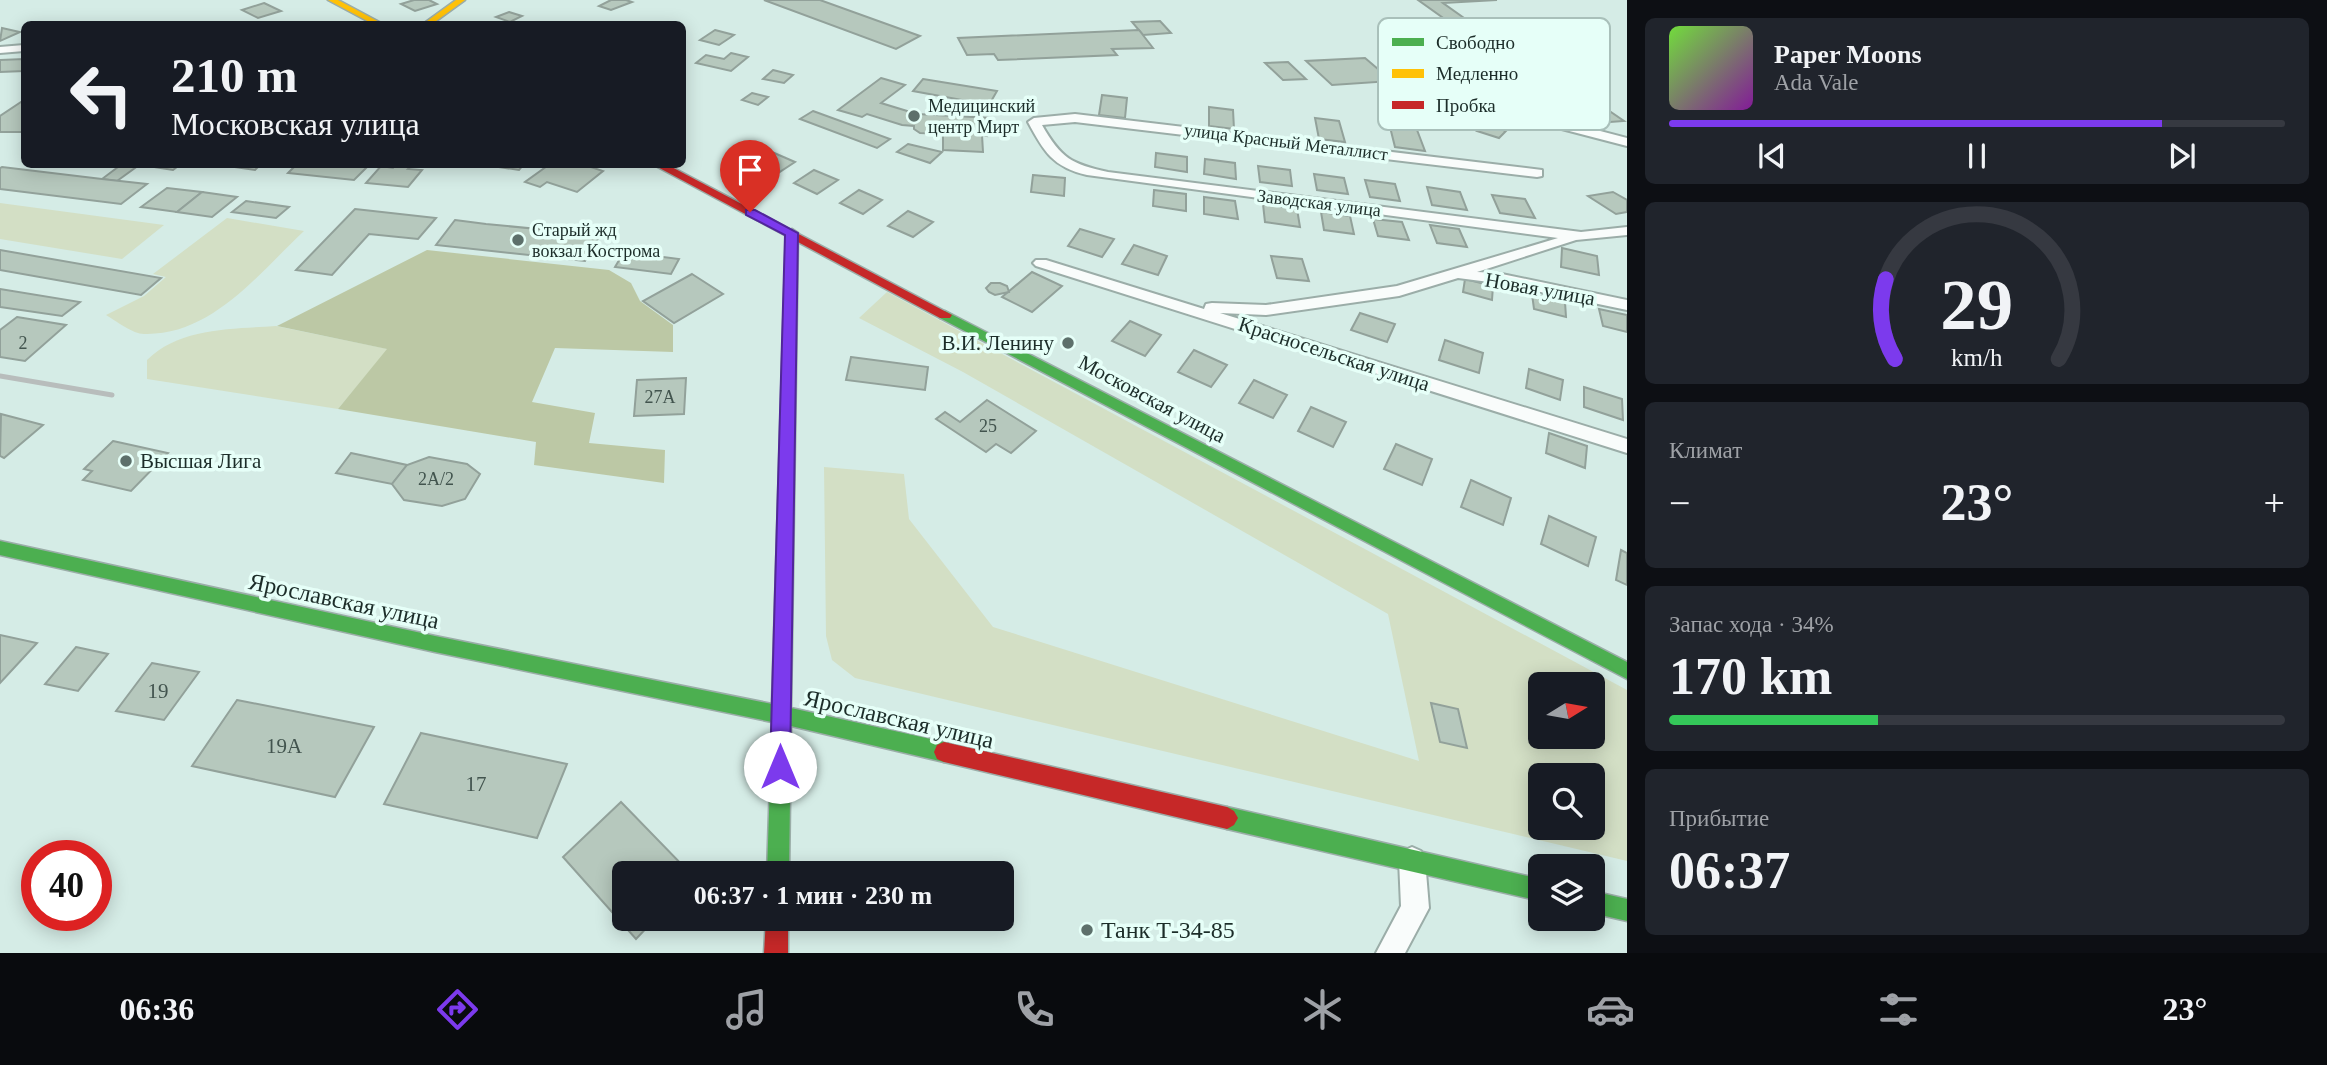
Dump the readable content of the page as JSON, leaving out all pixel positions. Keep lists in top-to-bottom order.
{
  "streets": {
    "main road": ["Московская улица", "Ярославская улица"],
    "street": [
      "улица Красный Металлист",
      "Заводская улица",
      "Новая улица",
      "Красносельская улица"
    ]
  },
  "crossings": [
    ["улица Красный Металлист", "Заводская улица"]
  ],
  "places": [
    "Медицинский центр Мирт",
    "Старый жд вокзал Кострома",
    "В.И. Ленину",
    "Высшая Лига",
    "Танк Т-34-85"
  ],
  "house_numbers": [
    "2",
    "27А",
    "25",
    "2А/2",
    "19",
    "19А",
    "17"
  ],
  "legend": ["Свободно", "Медленно", "Пробка"],
  "north": "right",
  "page": {
    "turn": ["210 m", "Московская улица"],
    "song": ["Paper Moons", "Ada Vale"],
    "tile": [
      "Климат",
      ["Запас хода · 34%", "170 km"],
      ["Прибытие", "06:37"]
    ],
    "heat": ["−", "23°", "+"],
    "limit": "40",
    "trip": "06:37 · 1 мин · 230 m",
    "tabs": ["06:36", "23°"],
    "gauge": ["29", "km/h"]
  }
}
